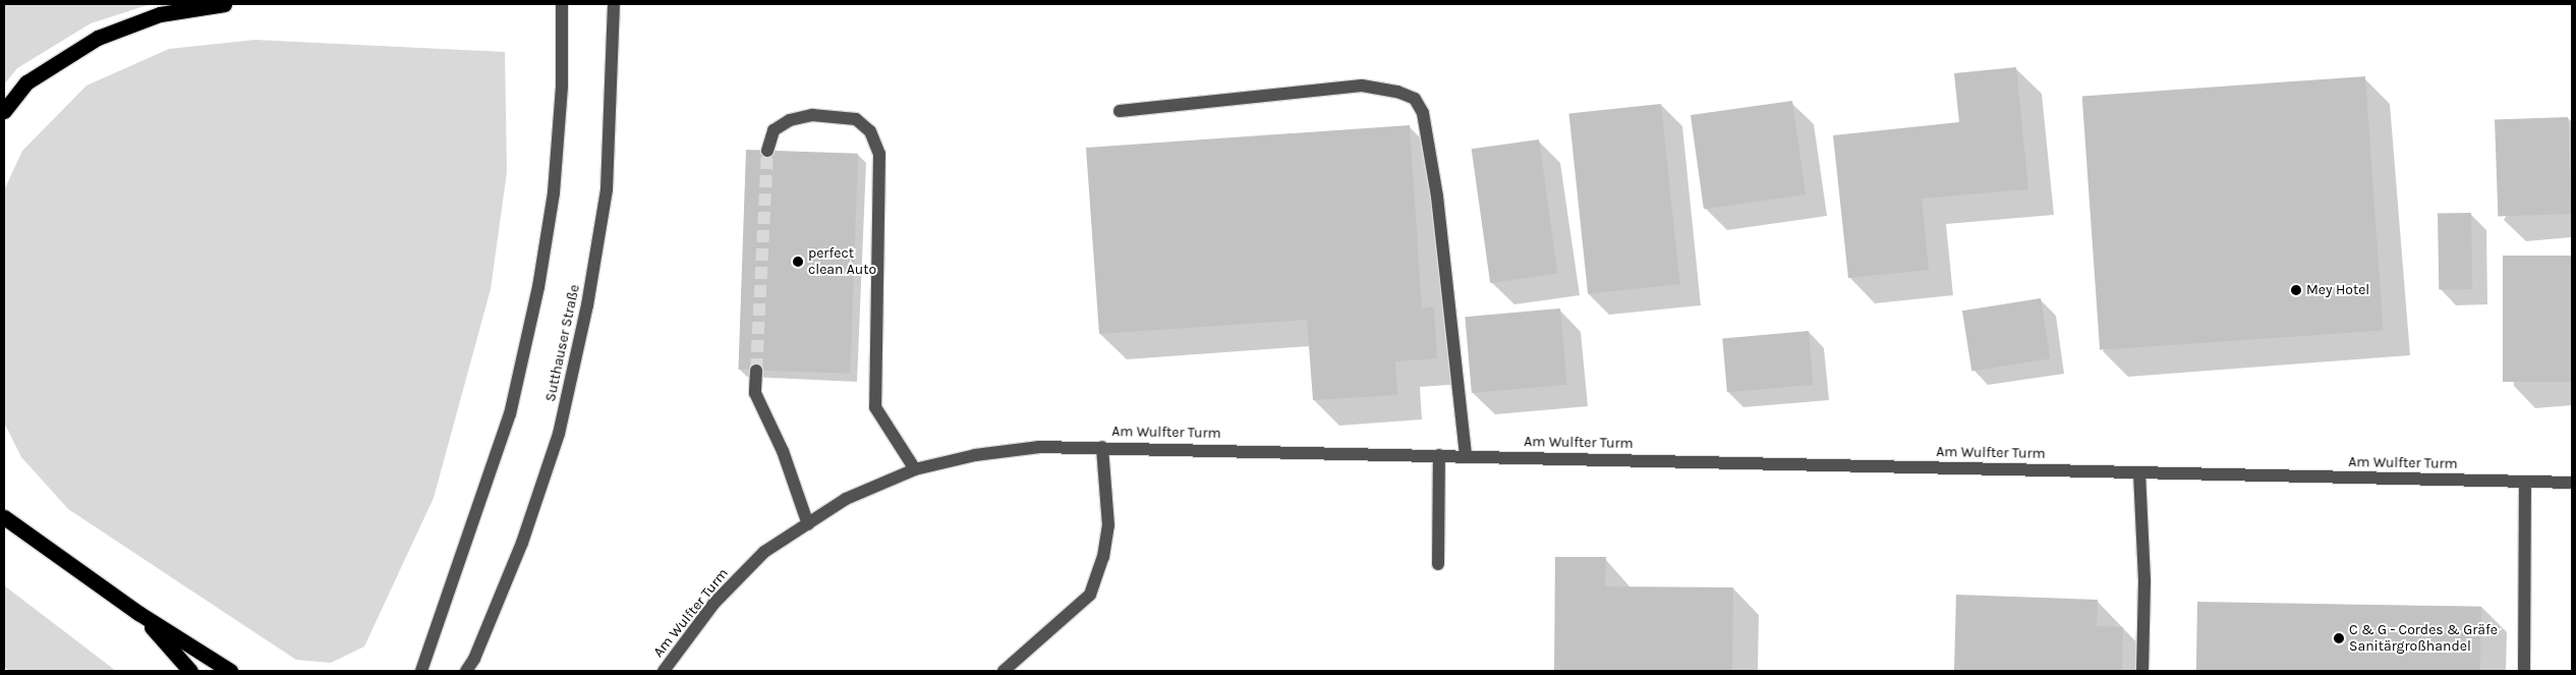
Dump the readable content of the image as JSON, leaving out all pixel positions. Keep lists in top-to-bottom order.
{
  "streets": {
    "street": ["Sutthauser Straße", "Am Wulfter Turm"]
  },
  "places": ["perfect clean Auto", "Mey Hotel", "C & G - Cordes & Gräfe Sanitärgroßhandel"]
}
